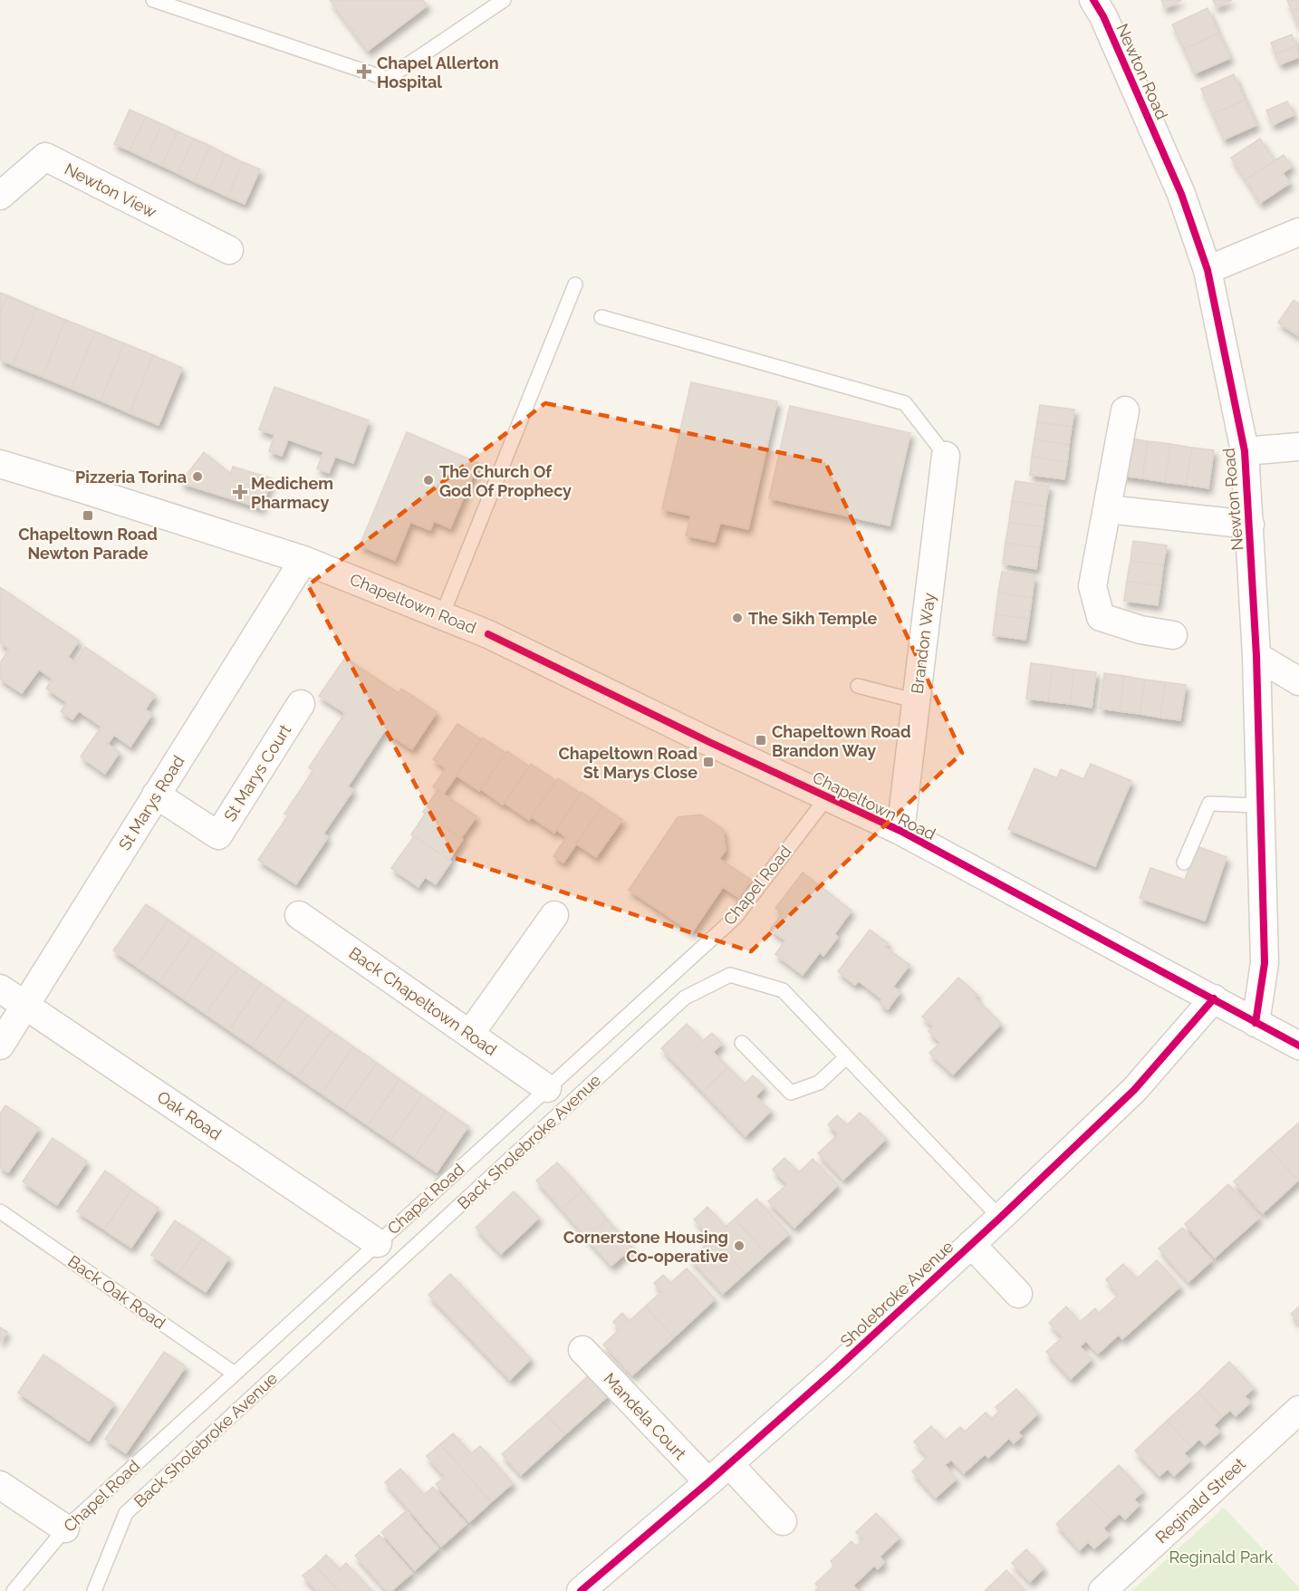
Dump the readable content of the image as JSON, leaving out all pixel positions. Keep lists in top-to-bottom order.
{
  "streets": {
    "street": [
      "Newton Road",
      "Newton View",
      "Chapeltown Road",
      "Brandon Way",
      "St Marys Court",
      "St Marys Road",
      "Back Chapeltown Road",
      "Oak Road",
      "Sholebroke Avenue",
      "Mandela Court",
      "Reginald Street"
    ],
    "lane": ["Chapel Road", "Back Sholebroke Avenue", "Back Oak Road"]
  },
  "crossings": [
    ["Newton Road", "Chapeltown Road"],
    ["Chapeltown Road", "Brandon Way"],
    ["Chapeltown Road", "St Marys Road"],
    ["Chapeltown Road", "Chapel Road"],
    ["Chapeltown Road", "Sholebroke Avenue"],
    ["St Marys Court", "St Marys Road"],
    ["St Marys Road", "Oak Road"],
    ["Chapel Road", "Back Chapeltown Road"],
    ["Chapel Road", "Oak Road"],
    ["Chapel Road", "Back Oak Road"],
    ["Back Sholebroke Avenue", "Sholebroke Avenue"],
    ["Sholebroke Avenue", "Mandela Court"]
  ],
  "parks": ["Reginald Park"],
  "places": {
    "health": ["Chapel Allerton Hospital", "Medichem Pharmacy"],
    "other": [
      "Pizzeria Torina",
      "The Church Of God Of Prophecy",
      "The Sikh Temple",
      "Cornerstone Housing Co-operative"
    ],
    "transit": ["Chapeltown Road Newton Parade", "Chapeltown Road Brandon Way", "Chapeltown Road St Marys Close"]
  }
}
